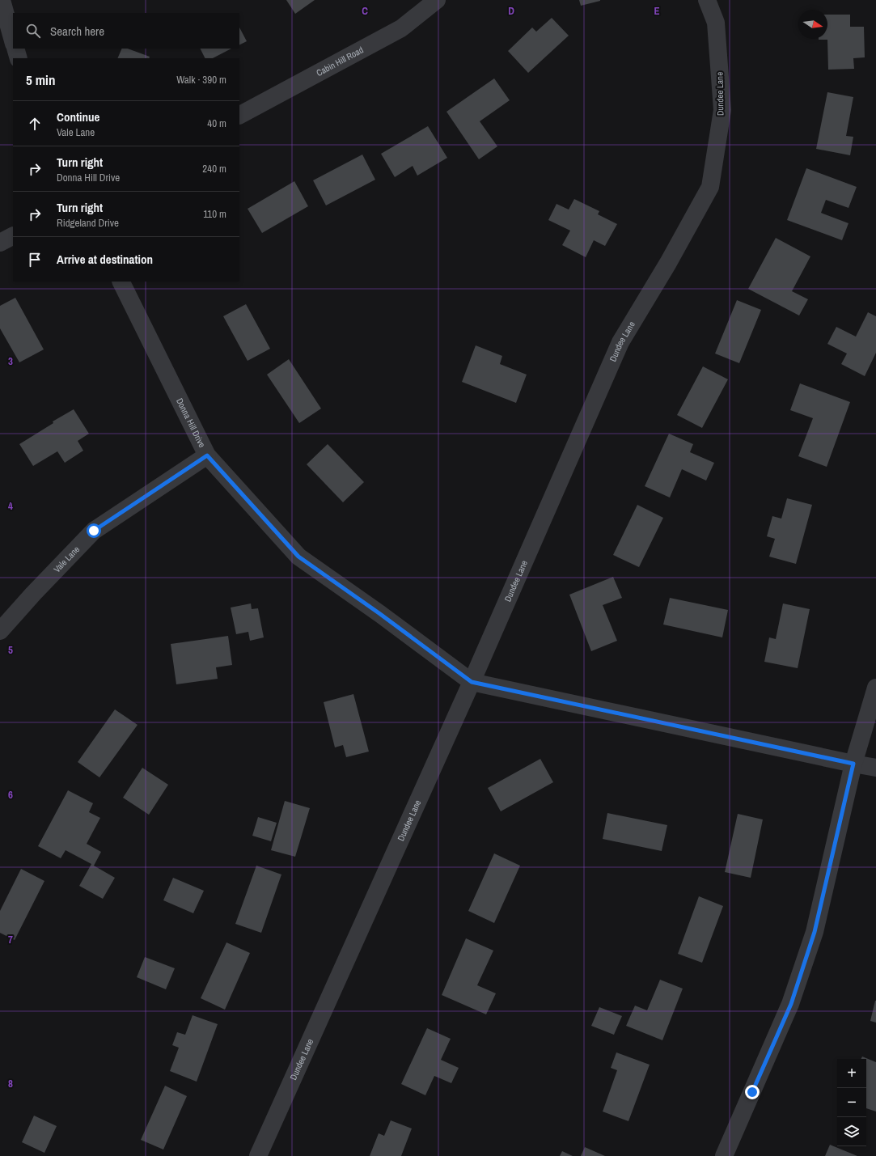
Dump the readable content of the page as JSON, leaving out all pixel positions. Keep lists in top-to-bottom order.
{
  "streets": {
    "street": [
      "Cabin Hill Road",
      "Dundee Lane",
      "Donna Hill Drive",
      "Vale Lane"
    ]
  },
  "crossings": [
    ["Dundee Lane", "Donna Hill Drive"],
    ["Donna Hill Drive", "Vale Lane"]
  ],
  "north": "right",
  "page": {
    "search": "Search here",
    "heading": ["5 min", "Walk · 390 m"],
    "list": [
      ["Continue", "Vale Lane", "40 m"],
      ["Turn right", "Donna Hill Drive", "240 m"],
      ["Turn right", "Ridgeland Drive", "110 m"],
      "Arrive at destination"
    ],
    "map_buttons": ["+", "−"]
  },
  "grid": {
    "columns": ["C", "D", "E"],
    "rows": [
      "3",
      "4",
      "5",
      "6",
      "7",
      "8"
    ]
  }
}
